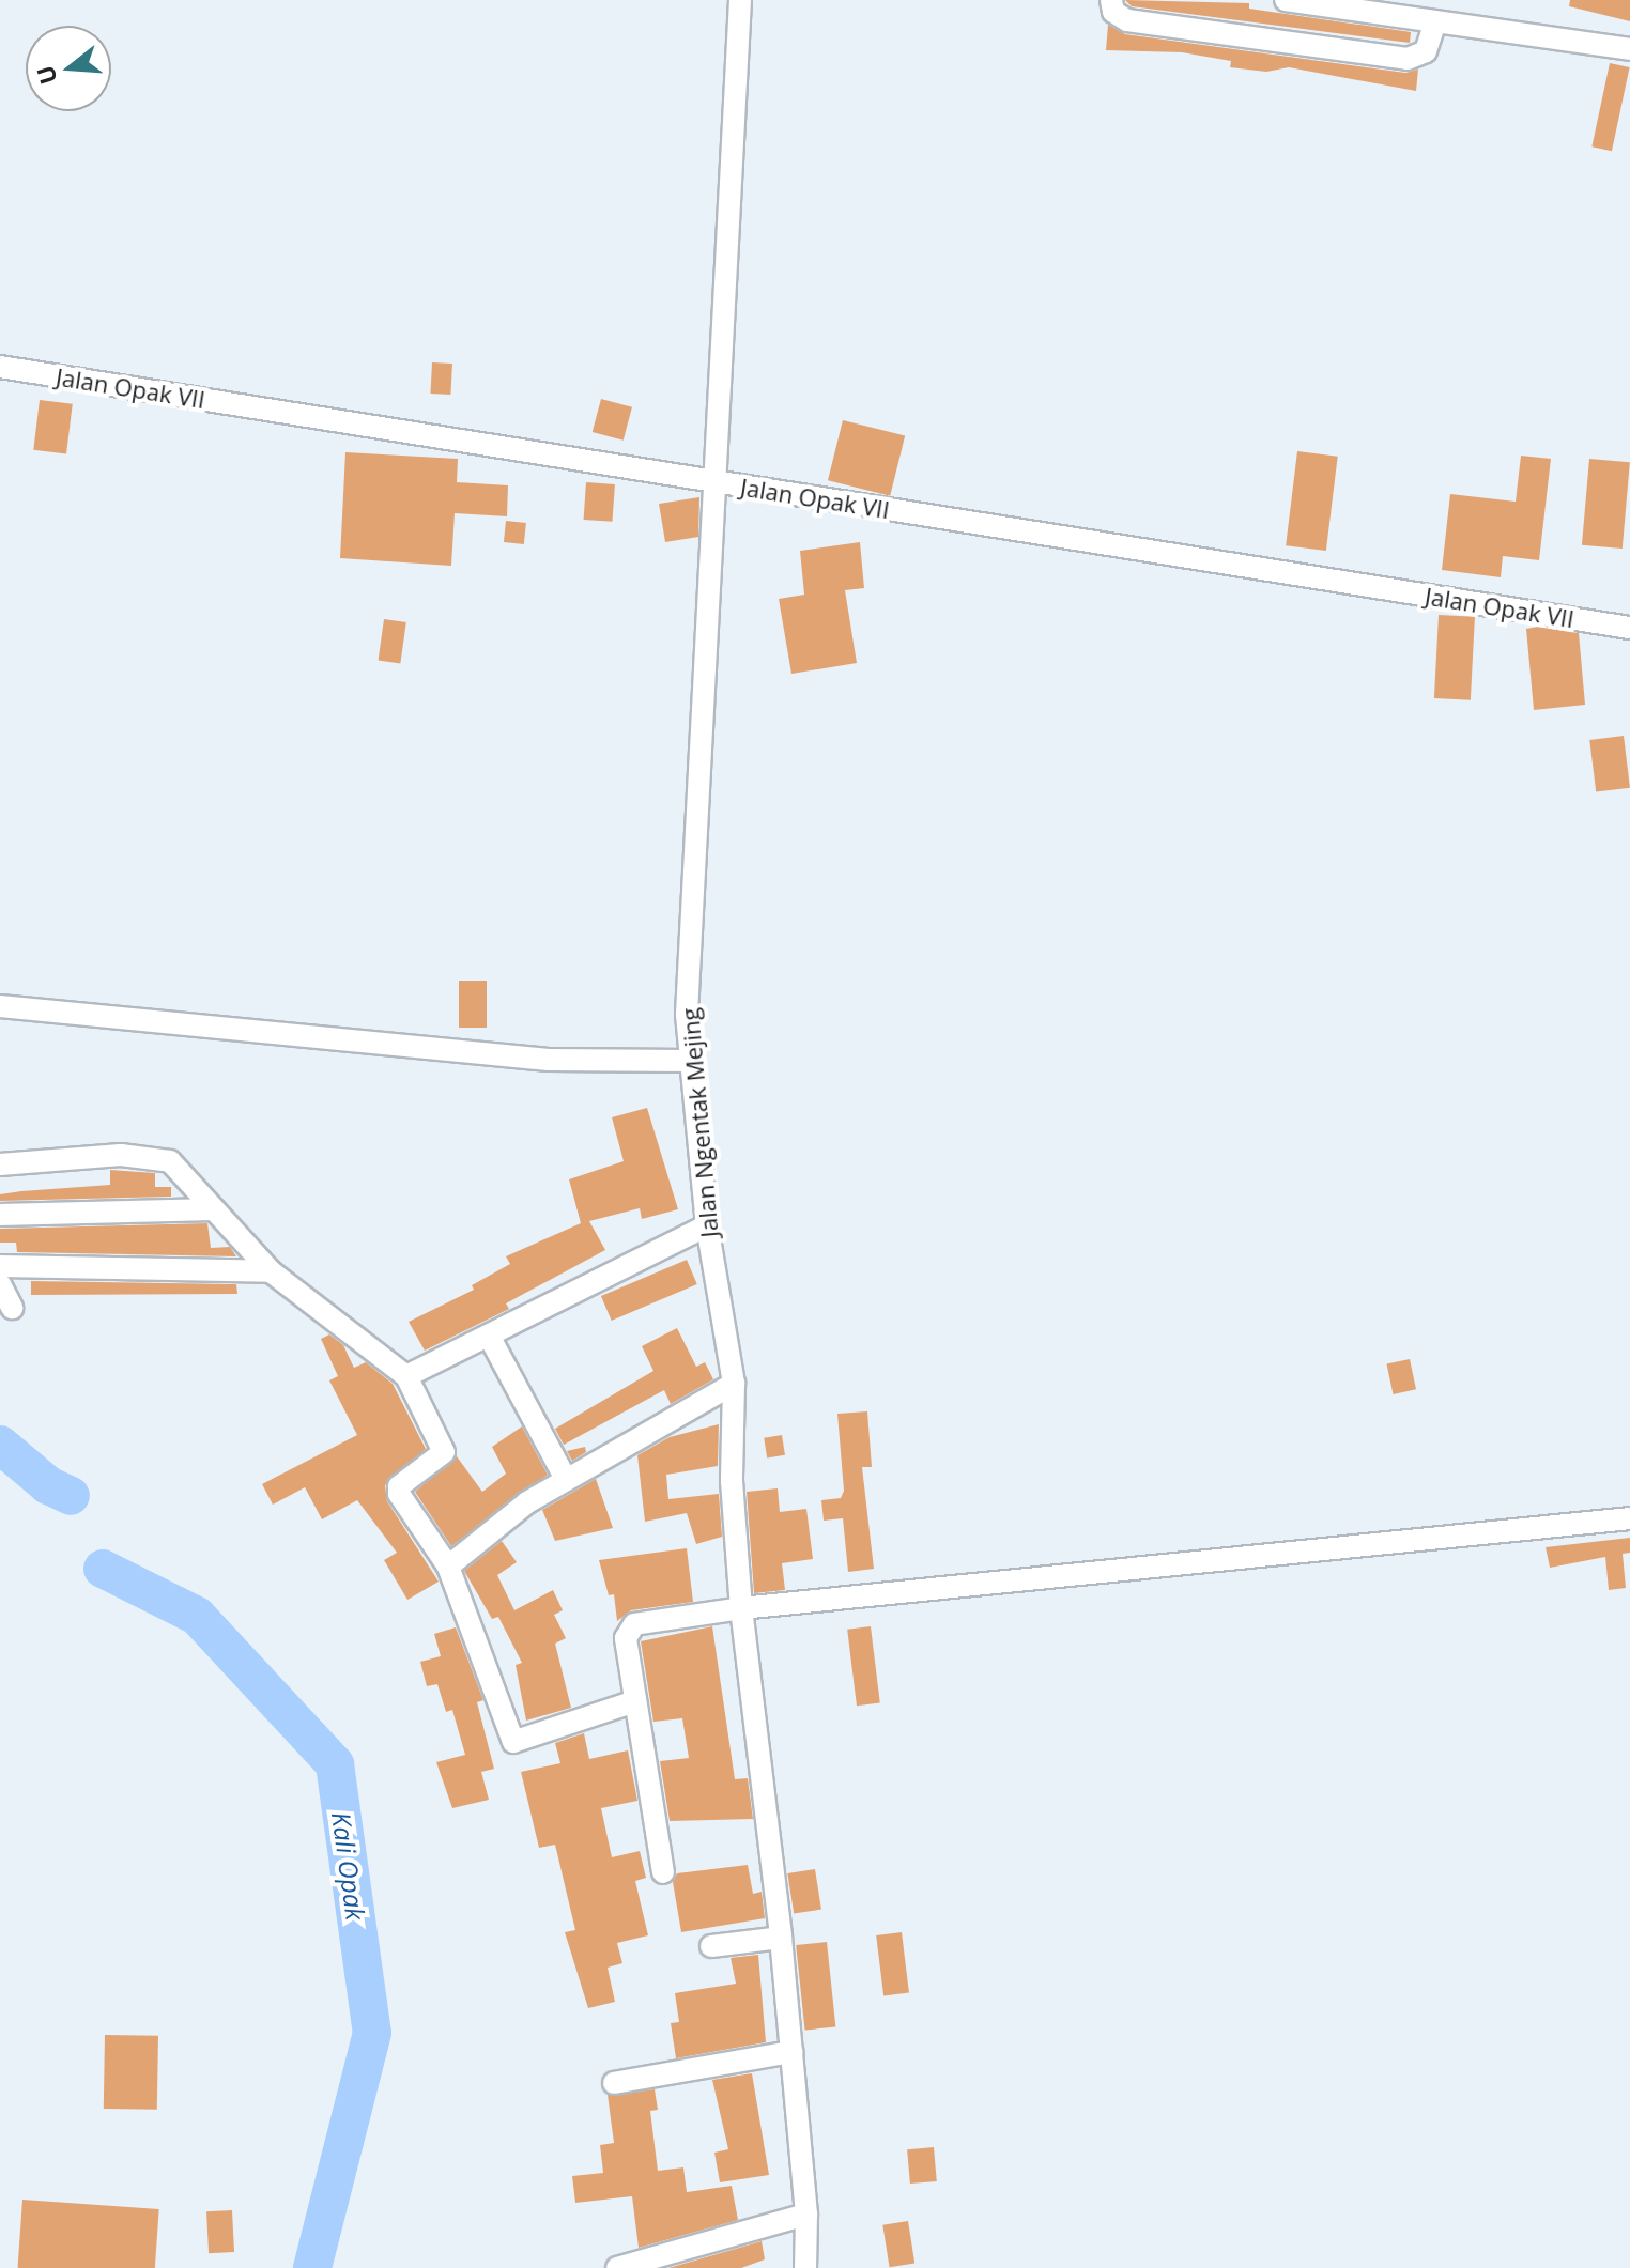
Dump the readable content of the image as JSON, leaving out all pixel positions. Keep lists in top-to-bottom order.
{
  "streets": {
    "street": ["Jalan Opak VII", "Jalan Ngentak Mejing"]
  },
  "crossings": [
    ["Jalan Opak VII", "Jalan Ngentak Mejing"]
  ],
  "water": ["Kali Opak"],
  "north": "left"
}
